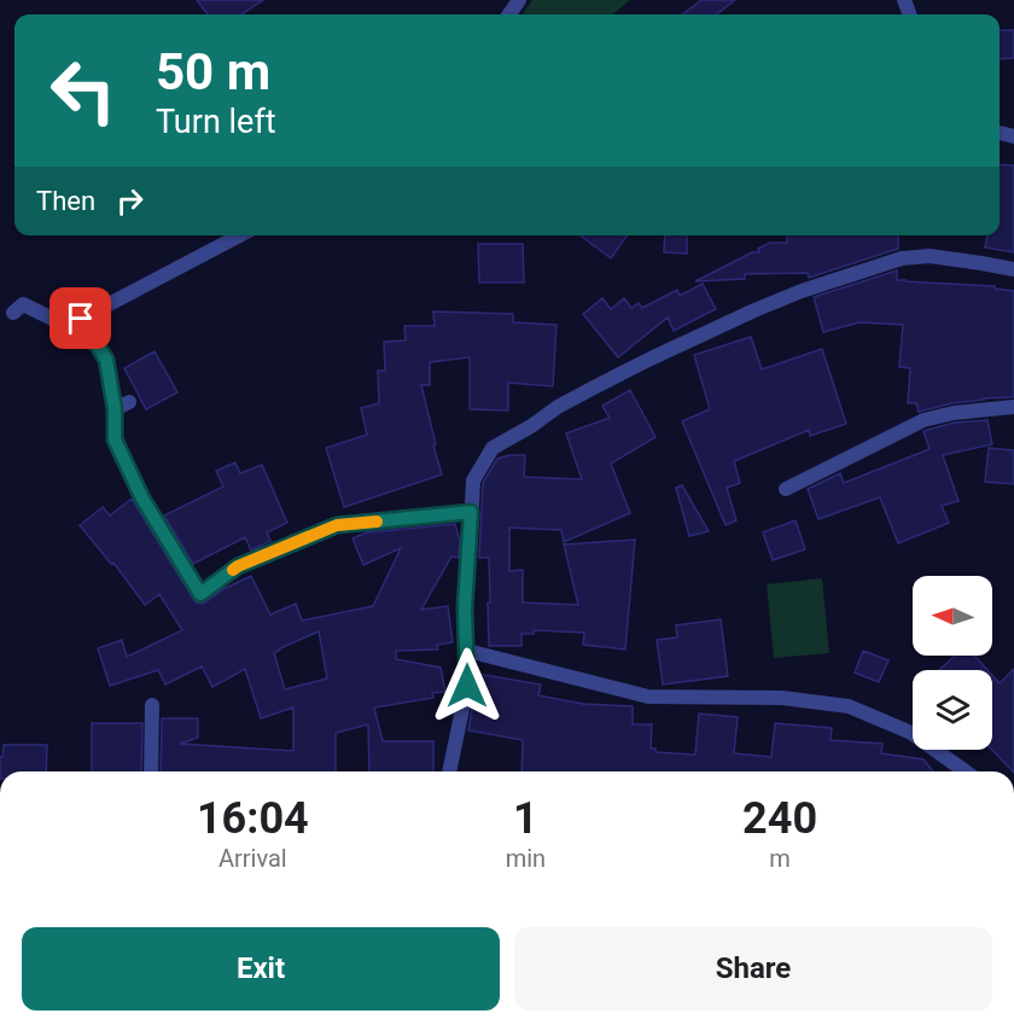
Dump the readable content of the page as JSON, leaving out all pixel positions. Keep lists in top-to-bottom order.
{
  "north": "left",
  "page": {
    "turn": ["50 m", "Turn left"],
    "then": "Then",
    "eta": [
      "16:04",
      "Arrival",
      "1",
      "min",
      "240",
      "m"
    ],
    "buttons": ["Exit", "Share"]
  }
}
